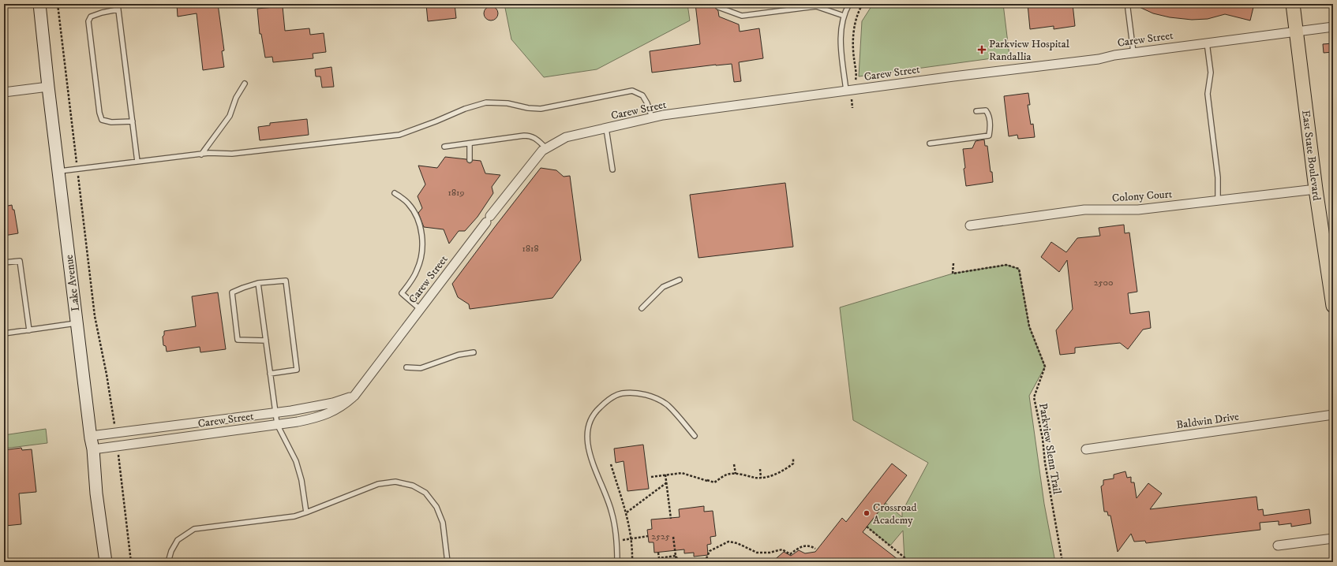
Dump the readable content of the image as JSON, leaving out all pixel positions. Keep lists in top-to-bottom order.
{
  "streets": {
    "main road": ["East State Boulevard", "Lake Avenue"],
    "street": ["Carew Street", "Colony Court", "Baldwin Drive"],
    "path": ["Parkview Slenn Trail"]
  },
  "crossings": [
    ["Carew Street", "East State Boulevard"],
    ["Carew Street", "Lake Avenue"],
    ["East State Boulevard", "Colony Court"]
  ],
  "places": {
    "health": ["Parkview Hospital Randallia"],
    "other": ["Crossroad Academy"]
  },
  "house_numbers": [
    "1819",
    "1818",
    "2500",
    "2525"
  ]
}
